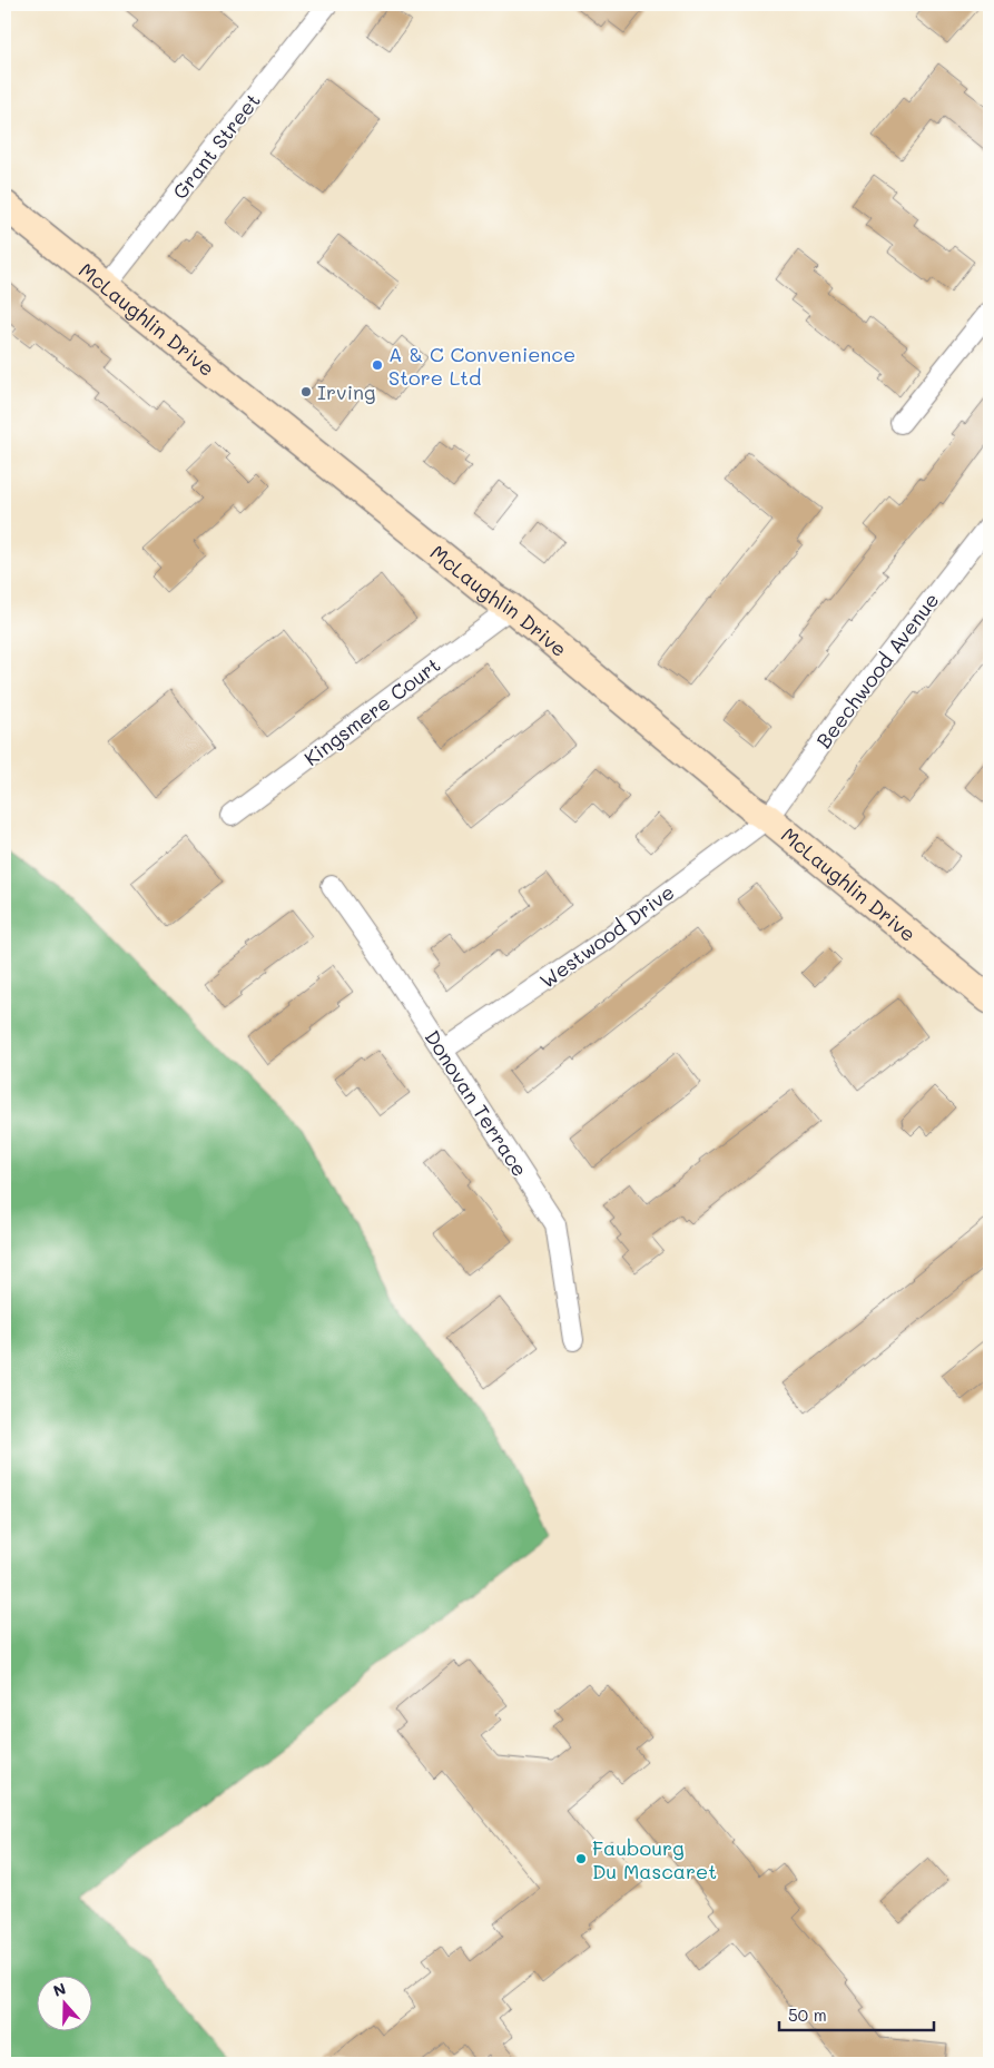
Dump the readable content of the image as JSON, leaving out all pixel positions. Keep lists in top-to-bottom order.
{
  "streets": {
    "main road": ["McLaughlin Drive"],
    "street": [
      "Grant Street",
      "Beechwood Avenue",
      "Kingsmere Court",
      "Westwood Drive",
      "Donovan Terrace"
    ]
  },
  "crossings": [
    ["Grant Street", "McLaughlin Drive"],
    ["McLaughlin Drive", "Beechwood Avenue"],
    ["McLaughlin Drive", "Kingsmere Court"],
    ["McLaughlin Drive", "Westwood Drive"],
    ["Beechwood Avenue", "Westwood Drive"],
    ["Westwood Drive", "Donovan Terrace"]
  ],
  "places": ["A & C Convenience Store Ltd", "Irving", "Faubourg Du Mascaret"],
  "scale_bar": "50 m",
  "north": "top"
}
